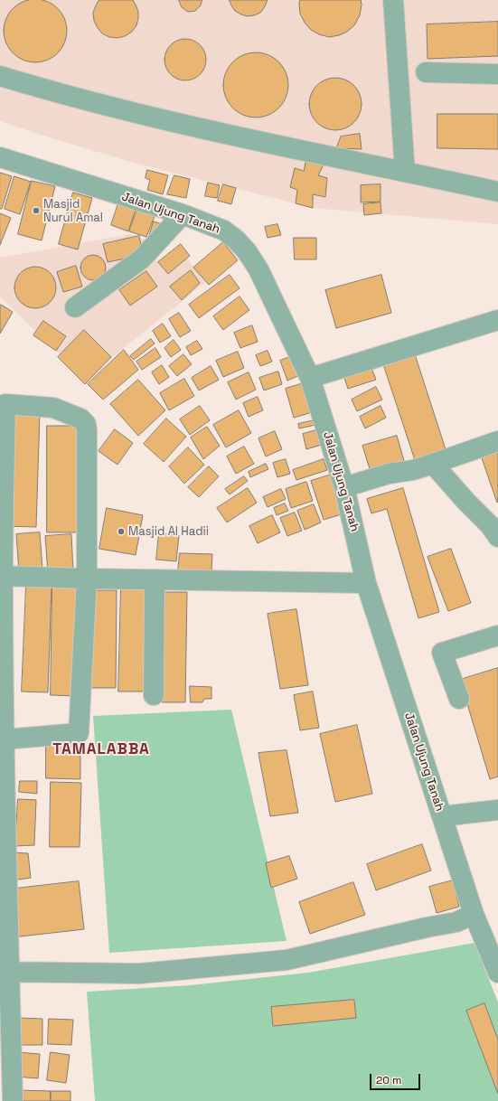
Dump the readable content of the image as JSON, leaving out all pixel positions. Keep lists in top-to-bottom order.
{
  "streets": {
    "street": ["Jalan Ujung Tanah"]
  },
  "districts": ["TAMALABBA"],
  "places": ["Masjid Nurul Amal", "Masjid Al Hadii"],
  "scale_bar": "20 m"
}
